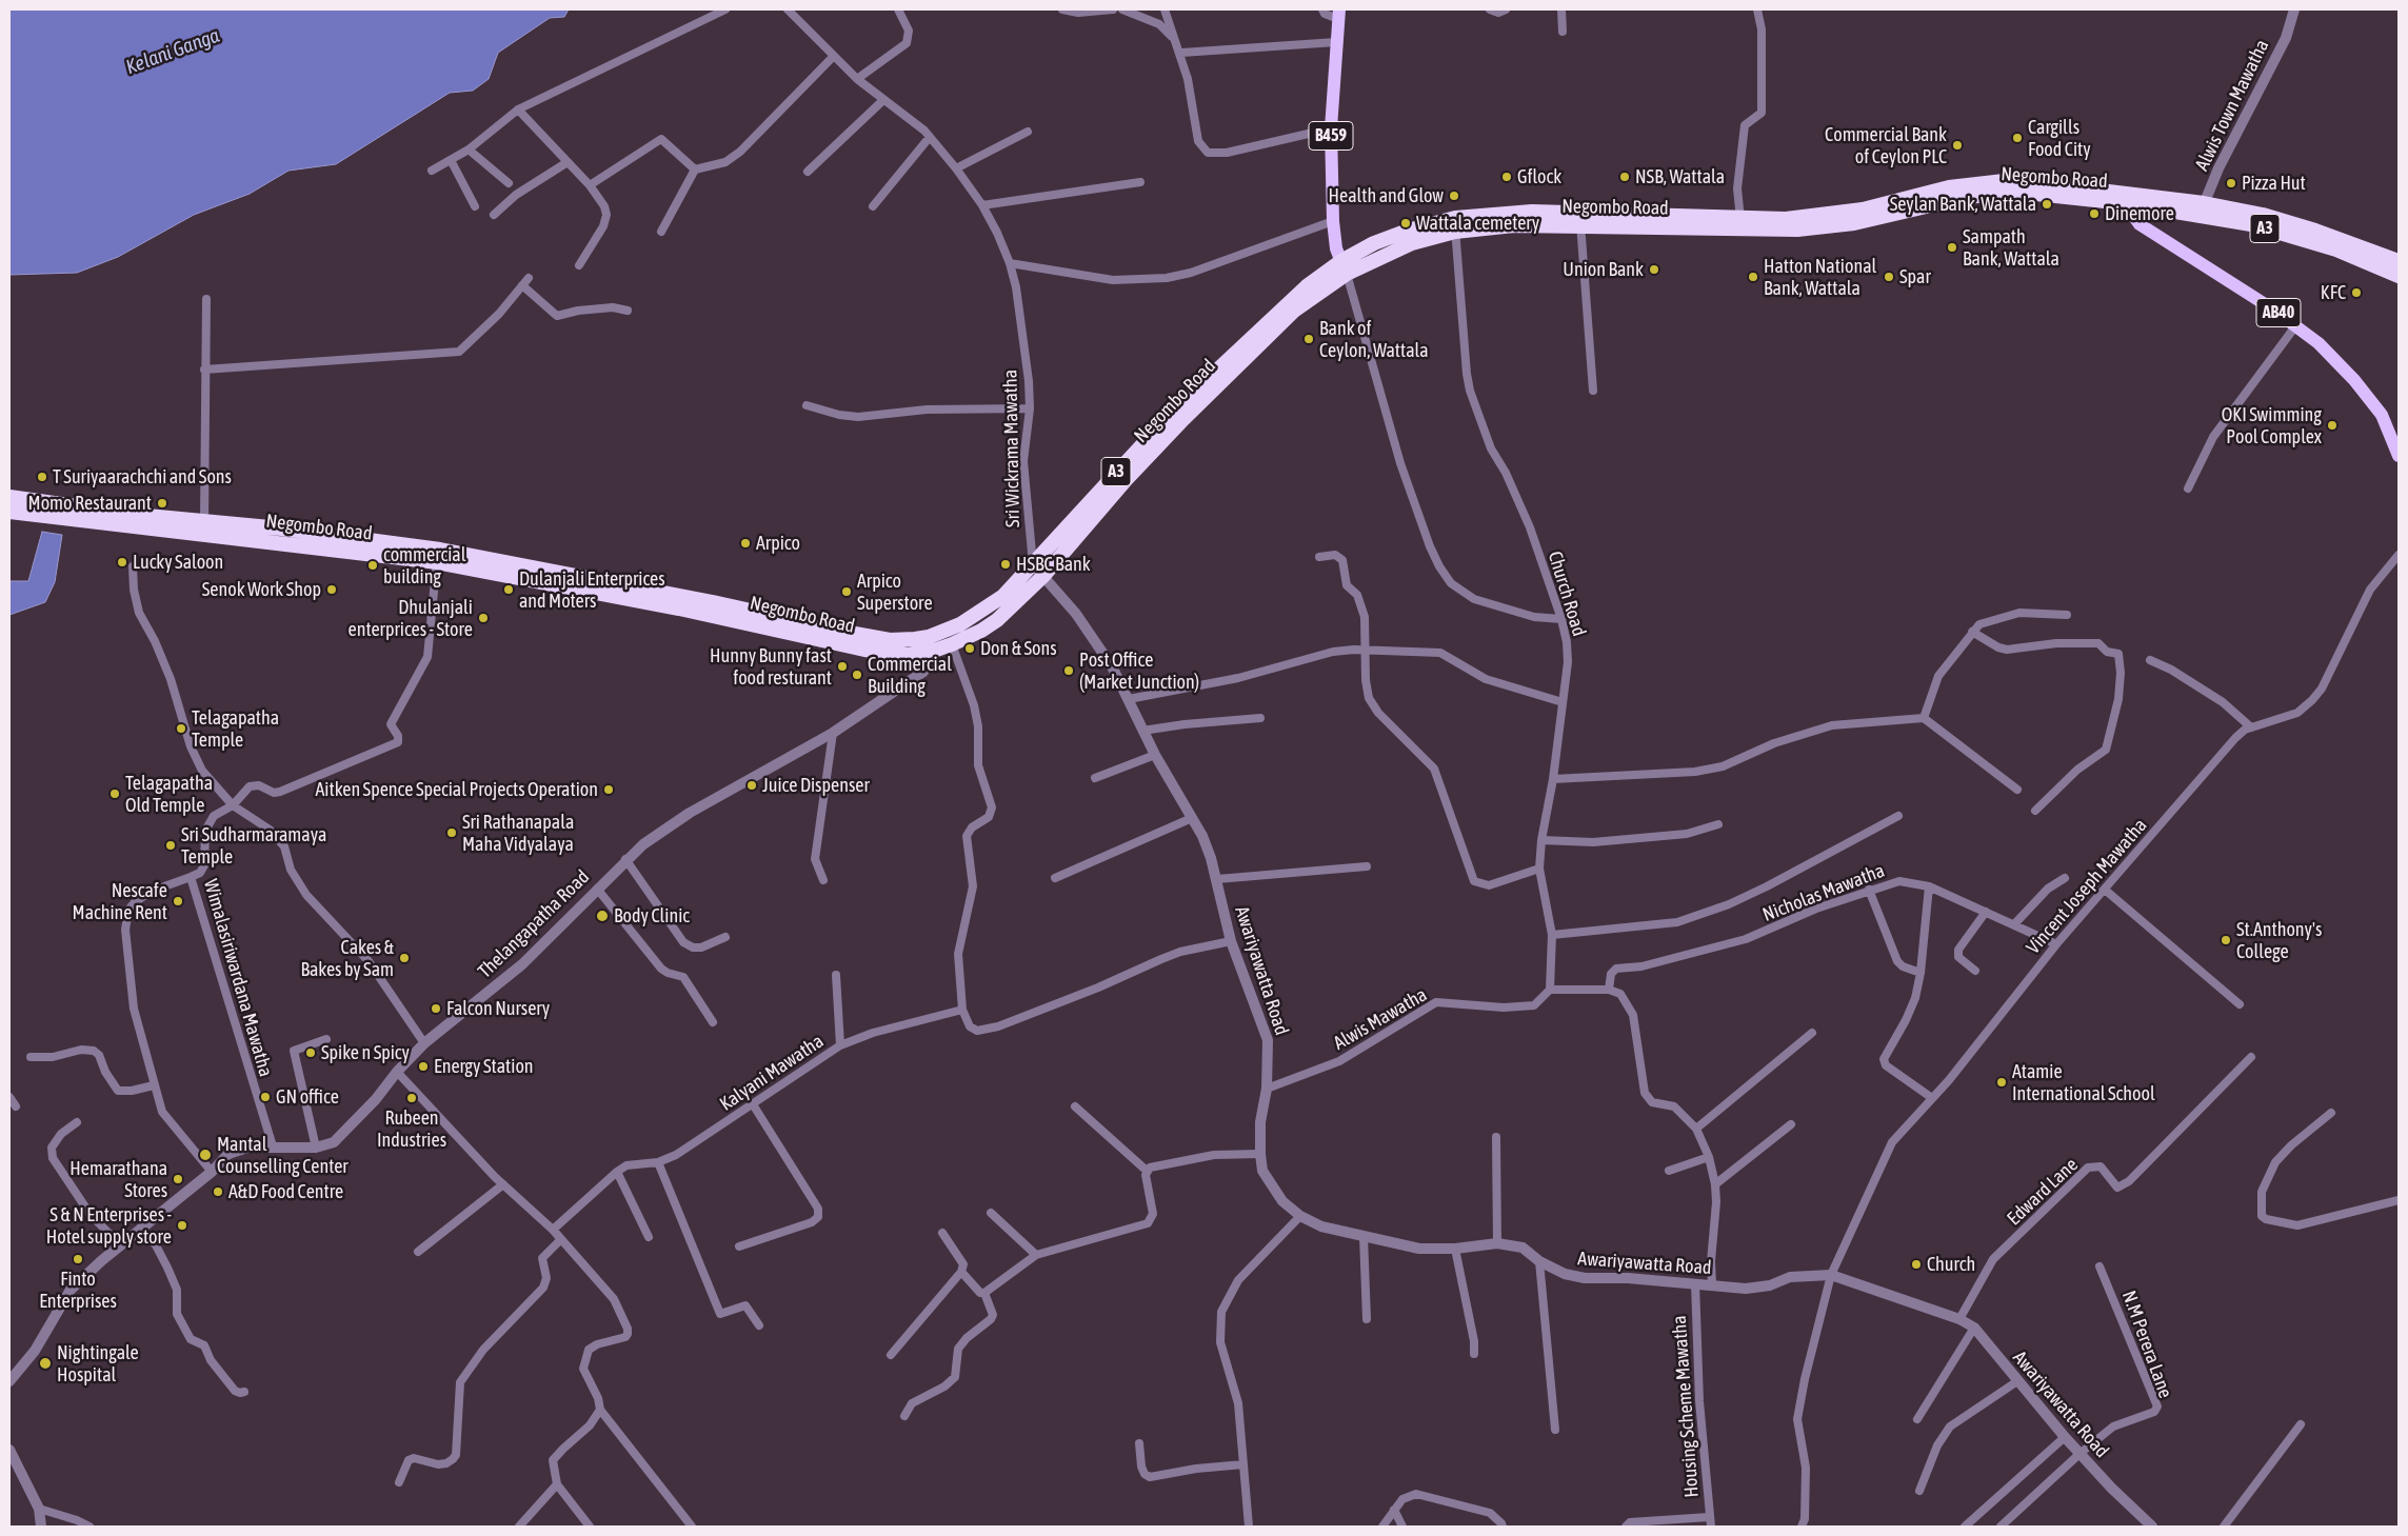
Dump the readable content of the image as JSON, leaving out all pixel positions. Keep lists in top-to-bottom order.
{
  "streets": {
    "highway": ["Negombo Road", "A3"],
    "main road": ["B459", "AB40"],
    "street": [
      "Alwis Town Mawatha",
      "Sri Wickrama Mawatha",
      "Church Road",
      "Vincent Joseph Mawatha",
      "Nicholas Mawatha",
      "Thelangapatha Road",
      "Awariyawatta Road",
      "Wimalasiriwardana Mawatha",
      "Alwis Mawatha",
      "Kalyani Mawatha",
      "Edward Lane",
      "N.M Perera Lane",
      "Housing Scheme Mawatha"
    ]
  },
  "crossings": [
    ["Alwis Town Mawatha", "Negombo Road"],
    ["B459", "Negombo Road"],
    ["Negombo Road", "AB40"],
    ["Negombo Road", "Sri Wickrama Mawatha"],
    ["Negombo Road", "Church Road"],
    ["Negombo Road", "Thelangapatha Road"],
    ["Negombo Road", "Awariyawatta Road"],
    ["Sri Wickrama Mawatha", "Awariyawatta Road"],
    ["Church Road", "Alwis Mawatha"],
    ["Vincent Joseph Mawatha", "Nicholas Mawatha"],
    ["Vincent Joseph Mawatha", "Awariyawatta Road"],
    ["Thelangapatha Road", "Wimalasiriwardana Mawatha"],
    ["Awariyawatta Road", "Alwis Mawatha"],
    ["Awariyawatta Road", "Edward Lane"],
    ["Awariyawatta Road", "N.M Perera Lane"],
    ["Awariyawatta Road", "Housing Scheme Mawatha"]
  ],
  "water": ["Kelani Ganga"],
  "places": [
    "Cargills Food City",
    "Commercial Bank of Ceylon PLC",
    "Gflock",
    "NSB, Wattala",
    "Pizza Hut",
    "Health and Glow",
    "Seylan Bank, Wattala",
    "Dinemore",
    "Wattala cemetery",
    "Sampath Bank, Wattala",
    "Union Bank",
    "Hatton National Bank, Wattala",
    "Spar",
    "KFC",
    "Bank of Ceylon, Wattala",
    "OKI Swimming Pool Complex",
    "T Suriyaarachchi and Sons",
    "Momo Restaurant",
    "Arpico",
    "Lucky Saloon",
    "HSBC Bank",
    "commercial building",
    "Senok Work Shop",
    "Dulanjali Enterprices and Moters",
    "Arpico Superstore",
    "Dhulanjali enterprices - Store",
    "Don & Sons",
    "Hunny Bunny fast food resturant",
    "Post Office (Market Junction)",
    "Commercial Building",
    "Telagapatha Temple",
    "Juice Dispenser",
    "Aitken Spence Special Projects Operation",
    "Telagapatha Old Temple",
    "Sri Rathanapala Maha Vidyalaya",
    "Sri Sudharmaramaya Temple",
    "Nescafe Machine Rent",
    "Body Clinic",
    "St.Anthony's College",
    "Cakes & Bakes by Sam",
    "Falcon Nursery",
    "Spike n Spicy",
    "Energy Station",
    "Atamie International School",
    "GN office",
    "Rubeen Industries",
    "Mantal Counselling Center",
    "Hemarathana Stores",
    "A&D Food Centre",
    "S & N Enterprises - Hotel supply store",
    "Finto Enterprises",
    "Church",
    "Nightingale Hospital"
  ]
}
